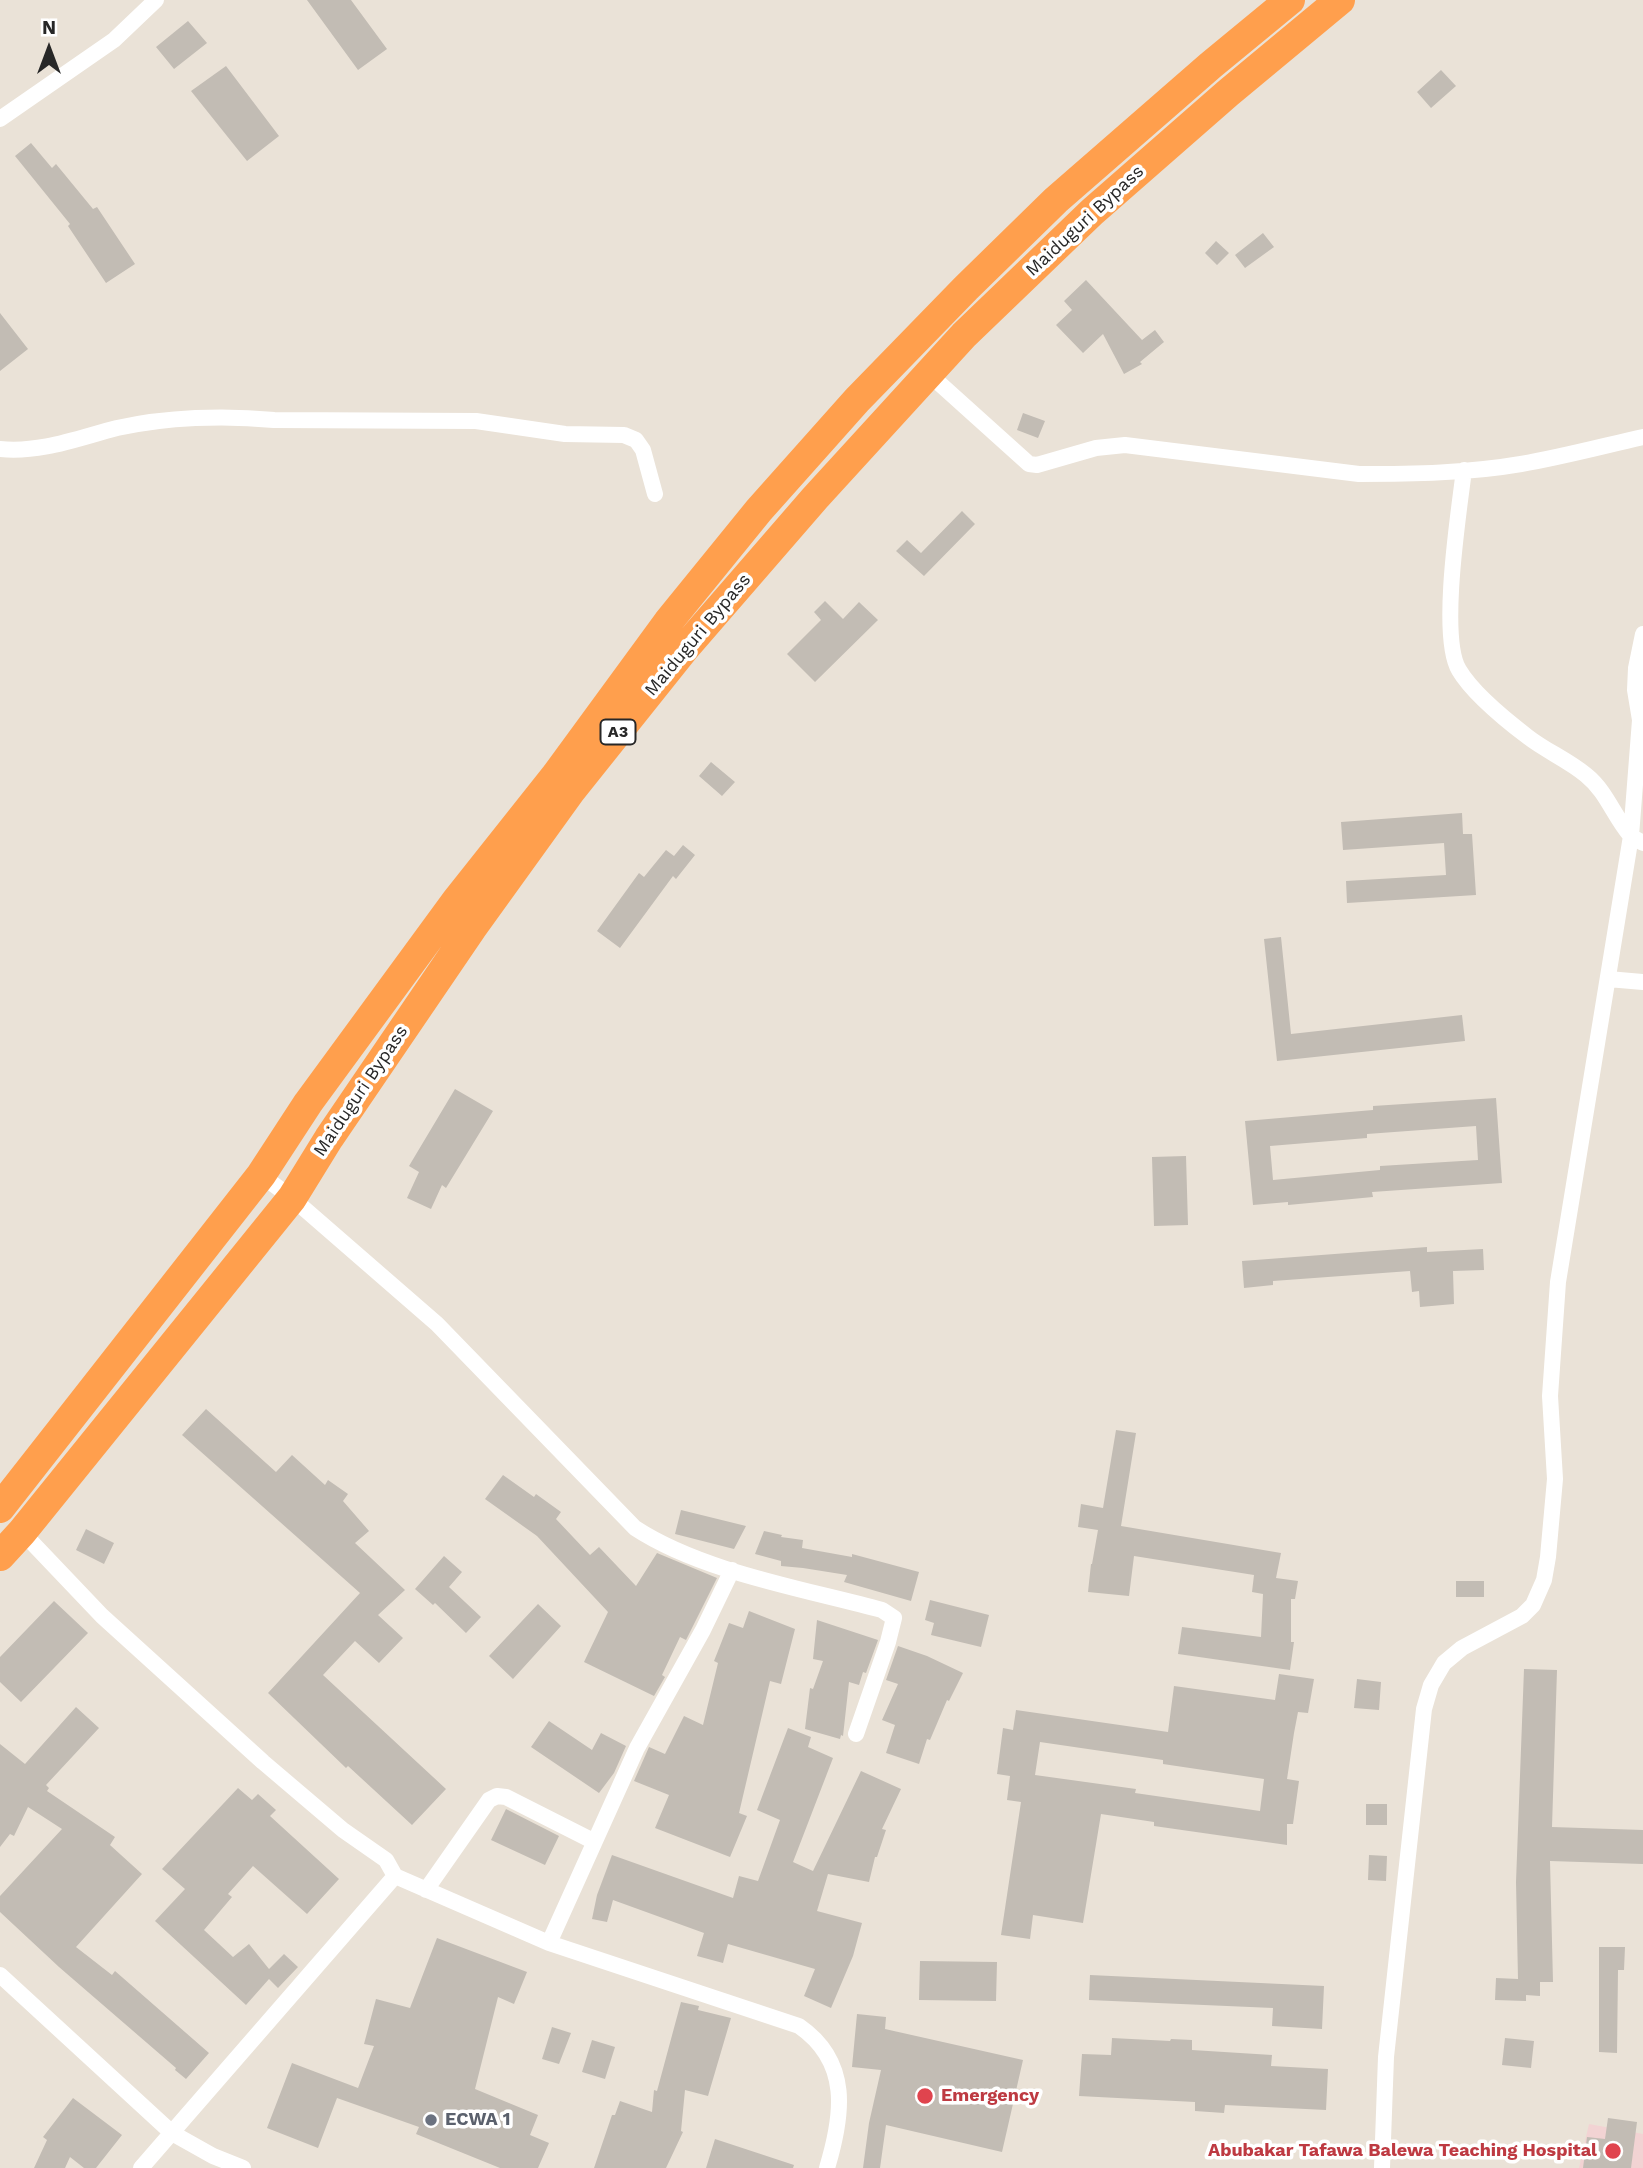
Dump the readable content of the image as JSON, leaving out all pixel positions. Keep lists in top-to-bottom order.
{
  "streets": {
    "highway": ["Maiduguri Bypass", "A3"]
  },
  "places": ["Emergency", "ECWA 1", "Abubakar Tafawa Balewa Teaching Hospital"],
  "north": "top"
}
